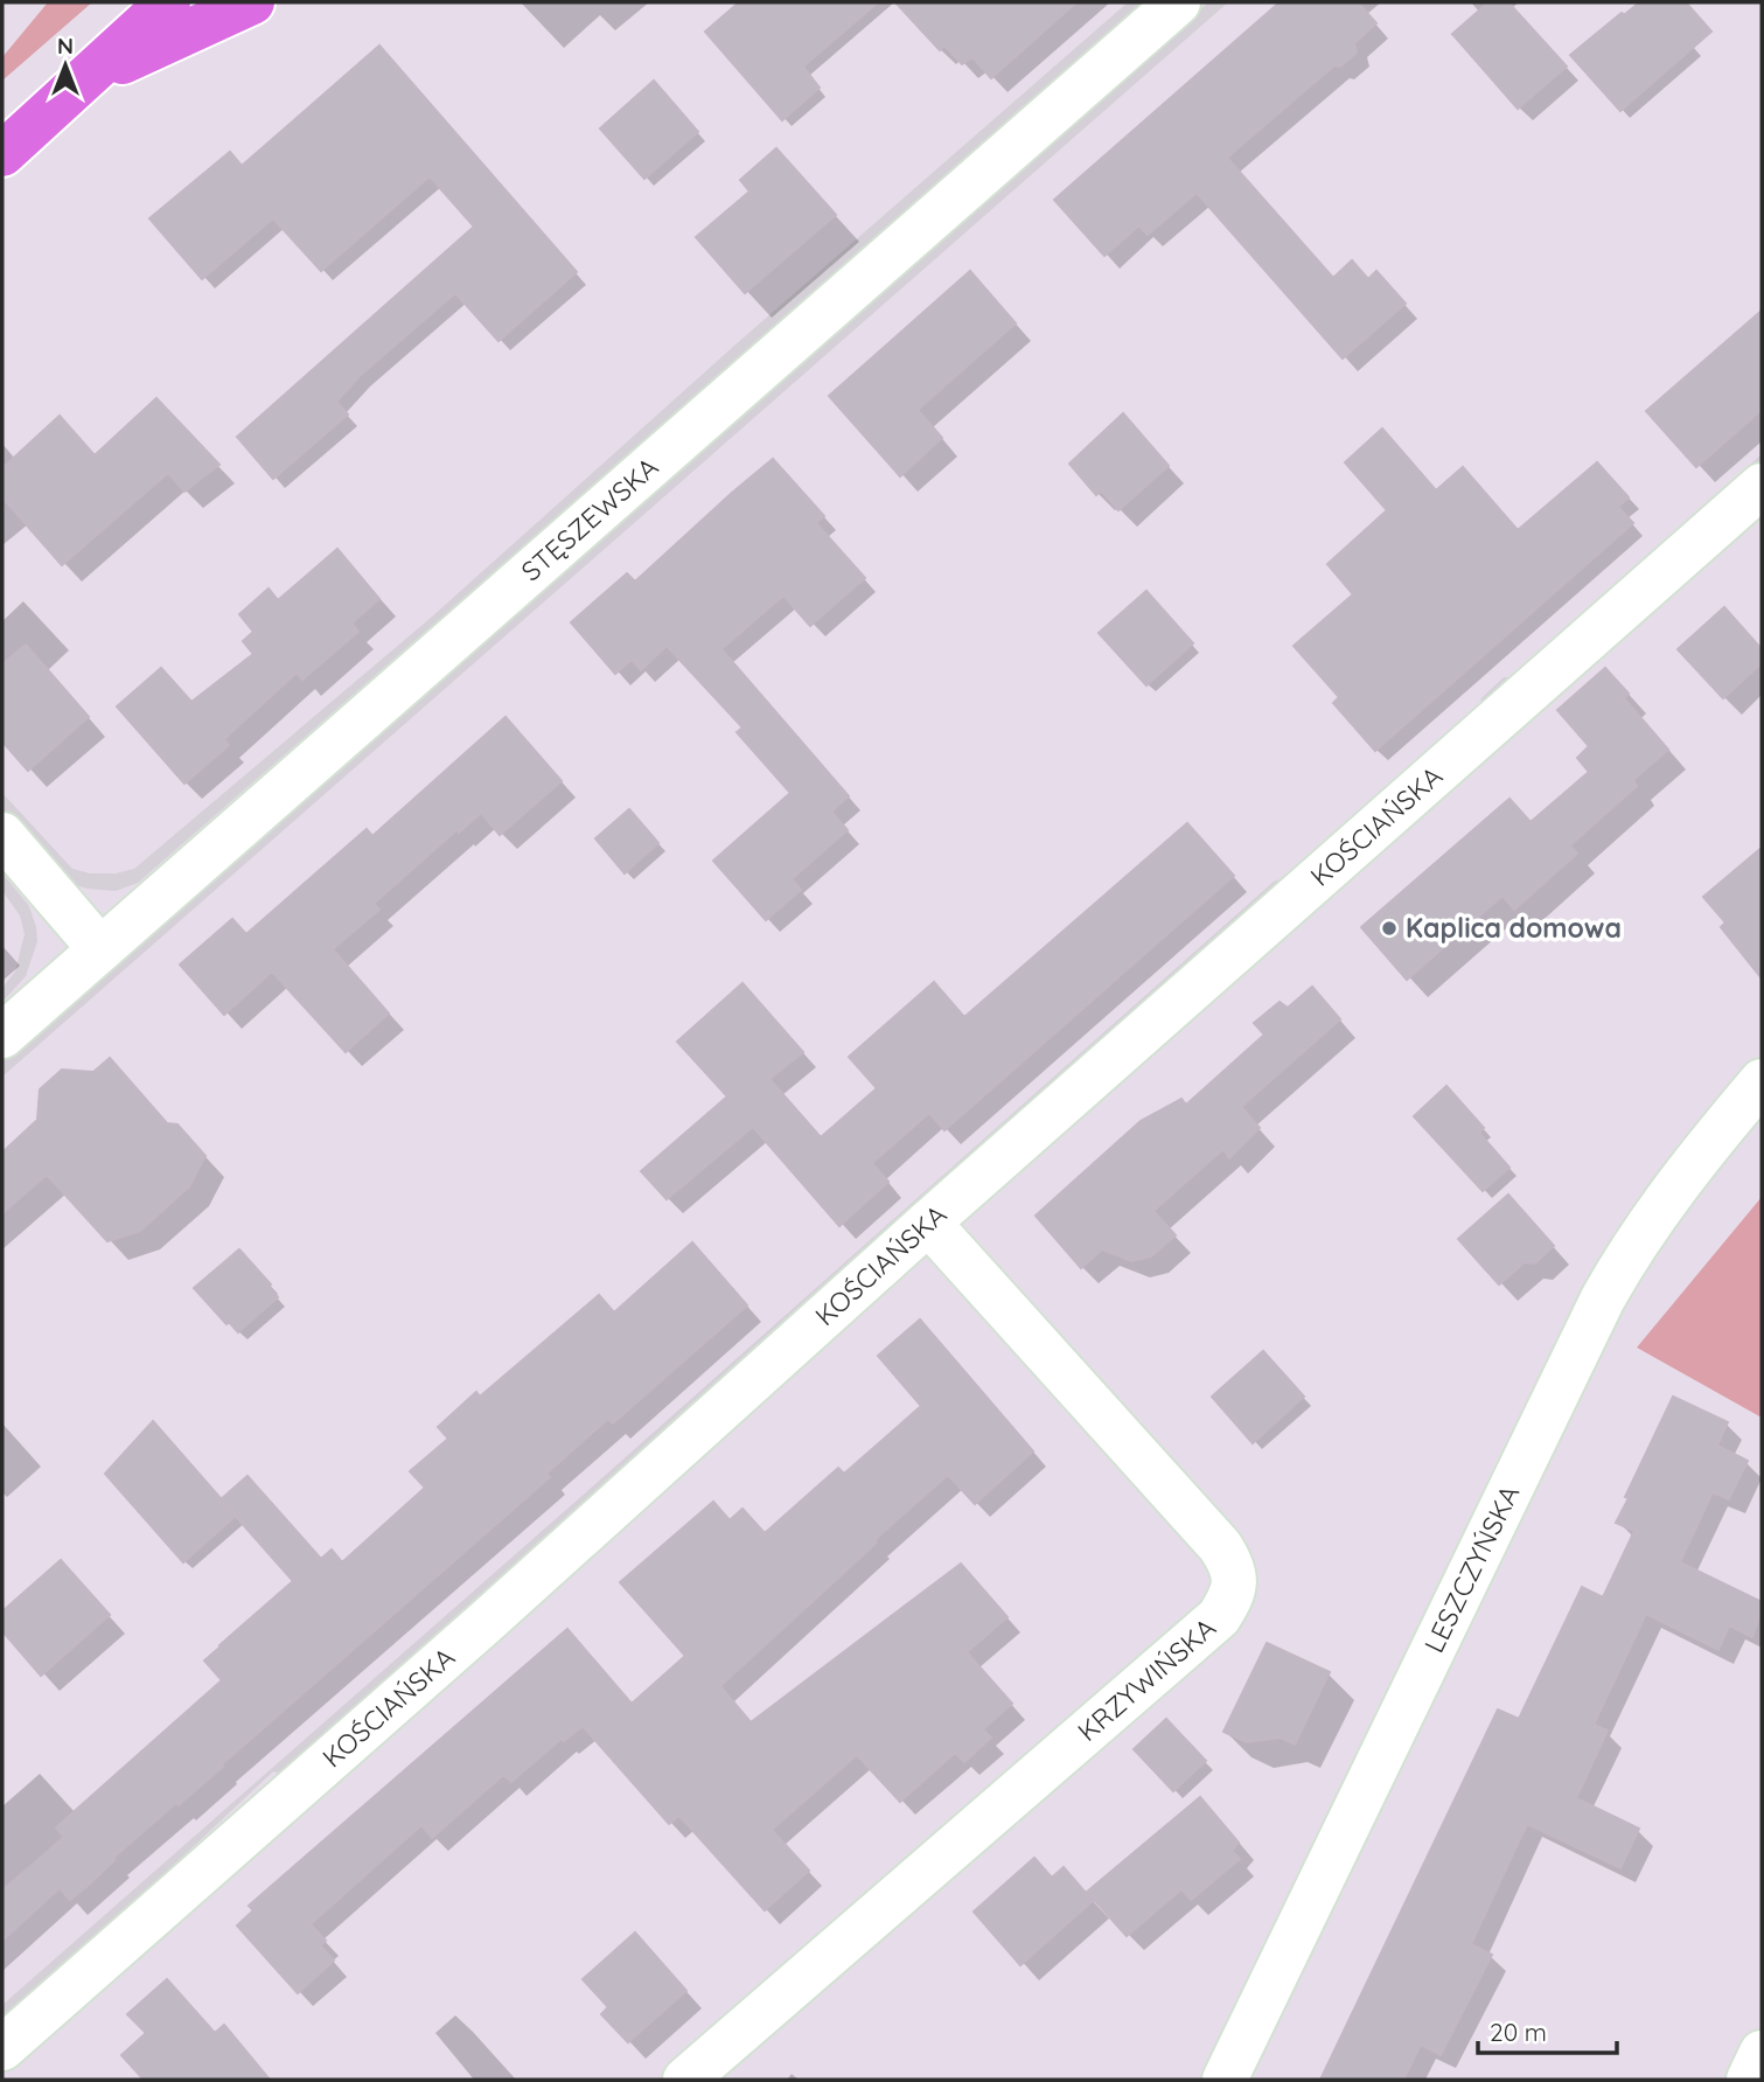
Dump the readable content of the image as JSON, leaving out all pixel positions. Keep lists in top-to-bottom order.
{
  "streets": {
    "street": [
      "STĘSZEWSKA",
      "KOŚCIAŃSKA",
      "LESZCZYŃSKA",
      "KRZYWIŃSKA"
    ]
  },
  "crossings": [
    ["KOŚCIAŃSKA", "KRZYWIŃSKA"]
  ],
  "places": ["Kaplica domowa"],
  "scale_bar": "20 m",
  "north": "top"
}
